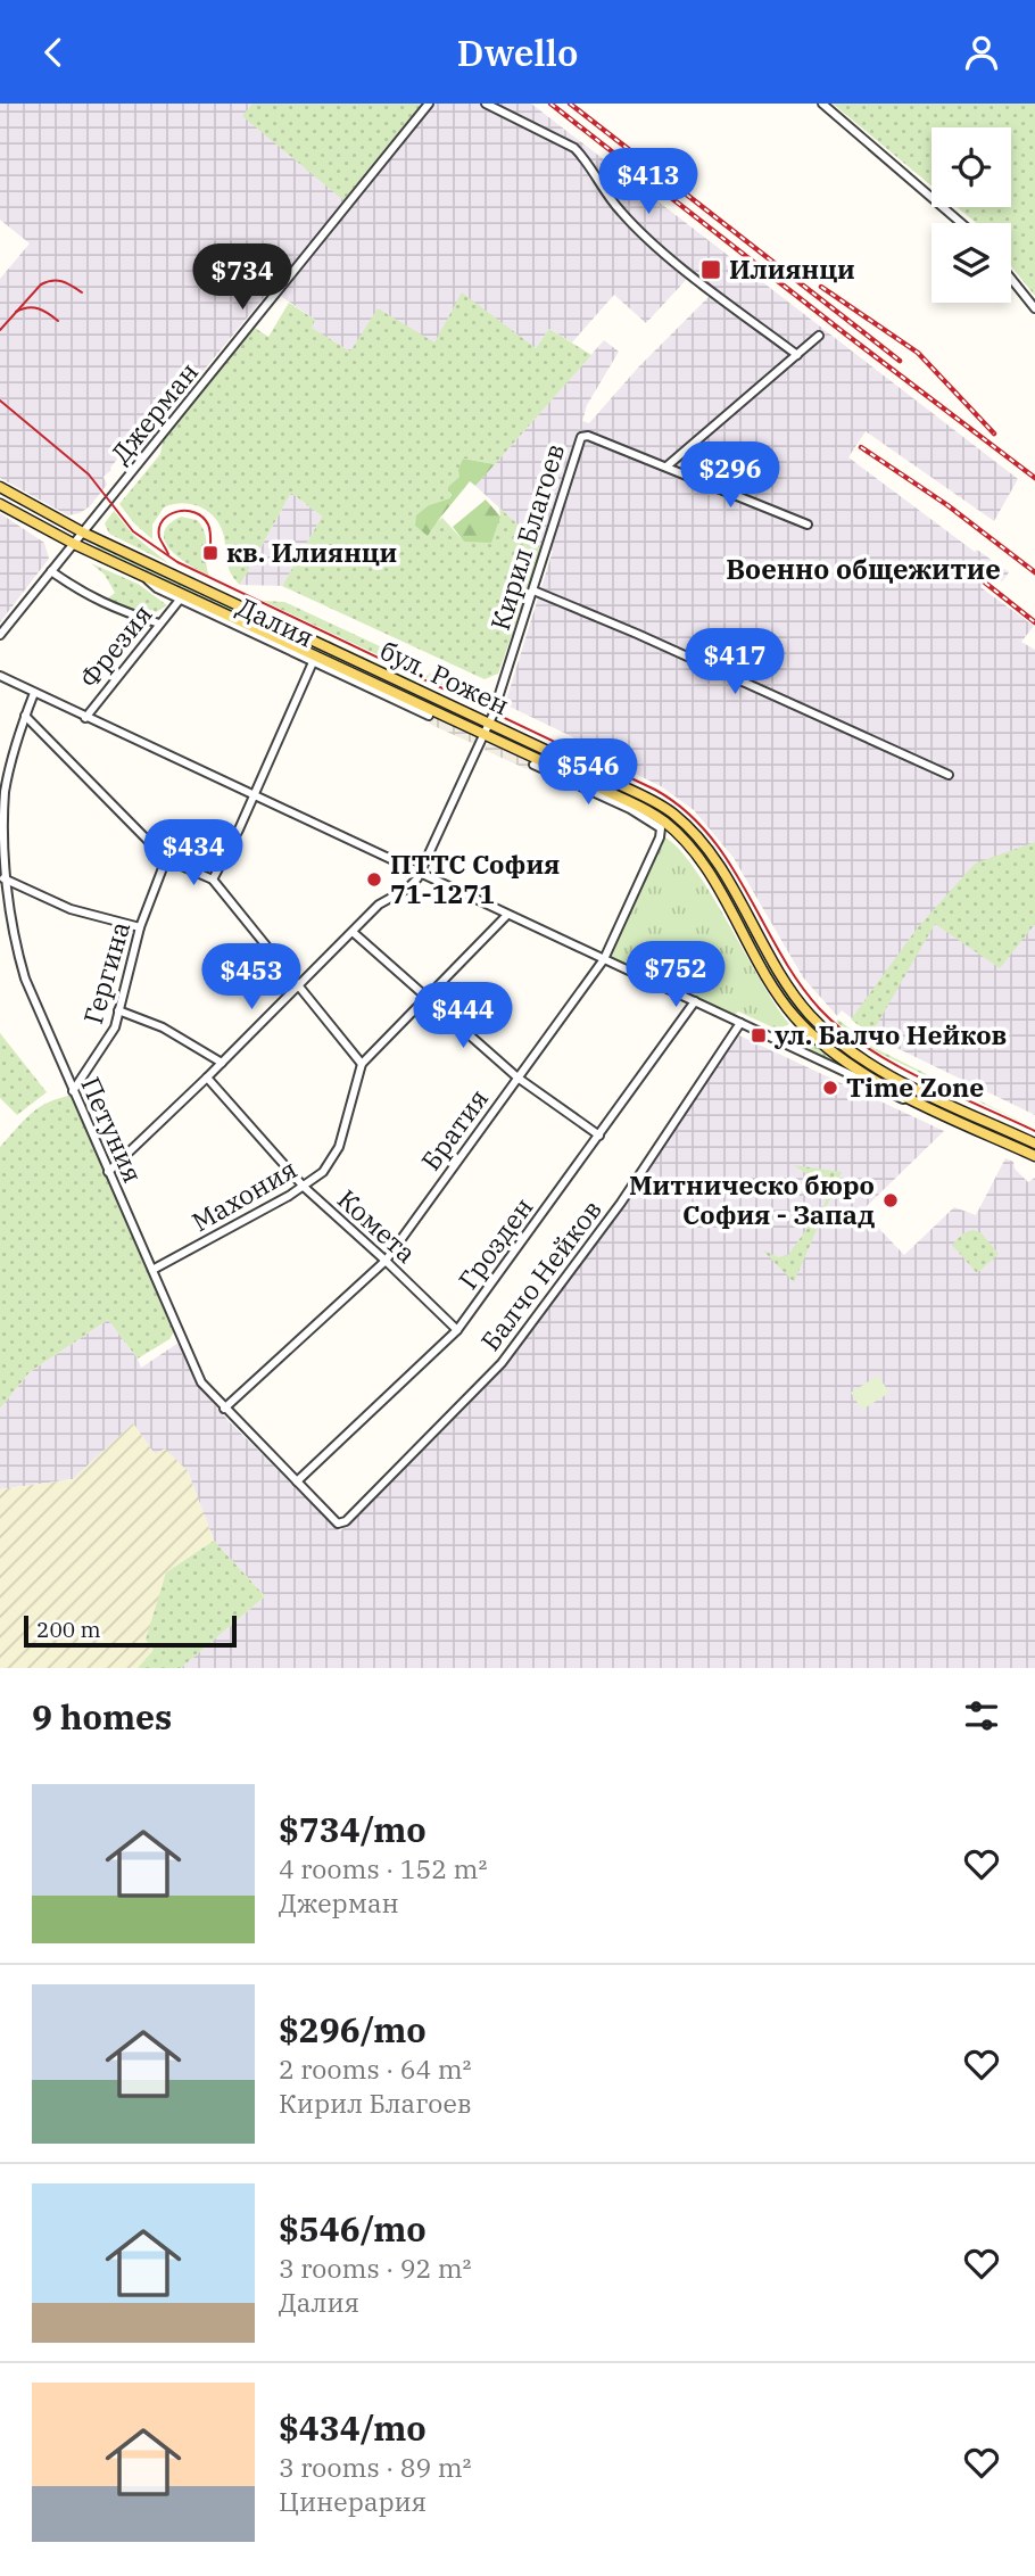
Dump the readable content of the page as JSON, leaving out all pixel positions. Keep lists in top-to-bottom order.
{
  "streets": {
    "main road": ["бул. Рожен"],
    "street": [
      "Джерман",
      "Кирил Благоев",
      "Далия",
      "Фрезия",
      "Гергина",
      "Петуния",
      "Братия",
      "Махония",
      "Комета",
      "Грозден",
      "Балчо Нейков"
    ]
  },
  "crossings": [
    ["Джерман", "бул. Рожен"],
    ["Кирил Благоев", "бул. Рожен"],
    ["Далия", "Фрезия"],
    ["Далия", "бул. Рожен"],
    ["Фрезия", "бул. Рожен"],
    ["бул. Рожен", "Петуния"],
    ["бул. Рожен", "Братия"],
    ["бул. Рожен", "Махония"],
    ["бул. Рожен", "Грозден"],
    ["бул. Рожен", "Балчо Нейков"],
    ["Гергина", "Петуния"],
    ["Петуния", "Братия"],
    ["Петуния", "Махония"],
    ["Петуния", "Грозден"],
    ["Петуния", "Балчо Нейков"],
    ["Братия", "Комета"],
    ["Махония", "Комета"],
    ["Комета", "Грозден"]
  ],
  "districts": ["Военно общежитие"],
  "places": {
    "transit": ["Илиянци", "кв. Илиянци", "ул. Балчо Нейков"],
    "other": ["ПТТС София 71-1271", "Time Zone", "Митническо бюро София - Запад"]
  },
  "scale_bar": "200 m",
  "page": {
    "header": "Dwello",
    "price": [
      "$413",
      "$734",
      "$296",
      "$417",
      "$546",
      "$434",
      "$752",
      "$453",
      "$444"
    ],
    "scale": "200 m",
    "heading": "9 homes",
    "list": [
      {
        "name": "$734/mo",
        "note": "4 rooms · 152 m² · Джерман"
      },
      {
        "name": "$296/mo",
        "note": "2 rooms · 64 m² · Кирил Благоев"
      },
      {
        "name": "$546/mo",
        "note": "3 rooms · 92 m² · Далия"
      },
      {
        "name": "$434/mo",
        "note": "3 rooms · 89 m² · Цинерария"
      }
    ]
  }
}
